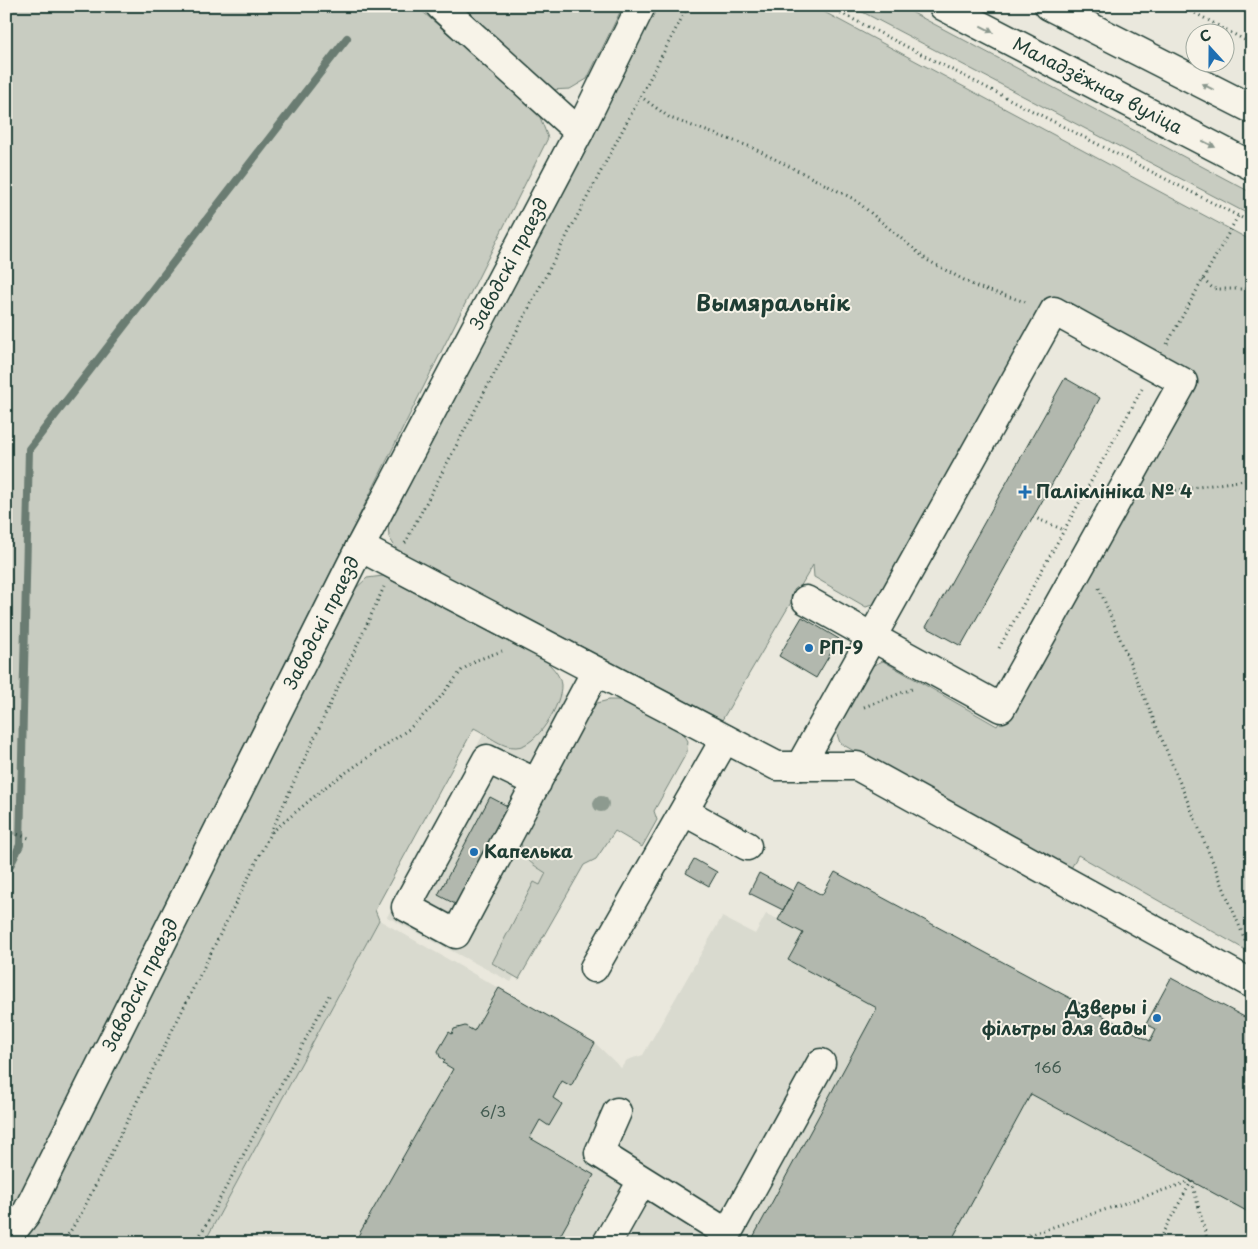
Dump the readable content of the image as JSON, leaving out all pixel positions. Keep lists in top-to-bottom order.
{
  "streets": {
    "street": ["Маладзёжная вуліца", "Заводскі праезд"]
  },
  "districts": ["Вымяральнік"],
  "places": {
    "health": ["Паліклініка № 4"],
    "other": ["РП-9", "Капелька", "Дзверы і фільтры для вады"]
  },
  "house_numbers": ["166", "6/3"],
  "north": "top"
}
